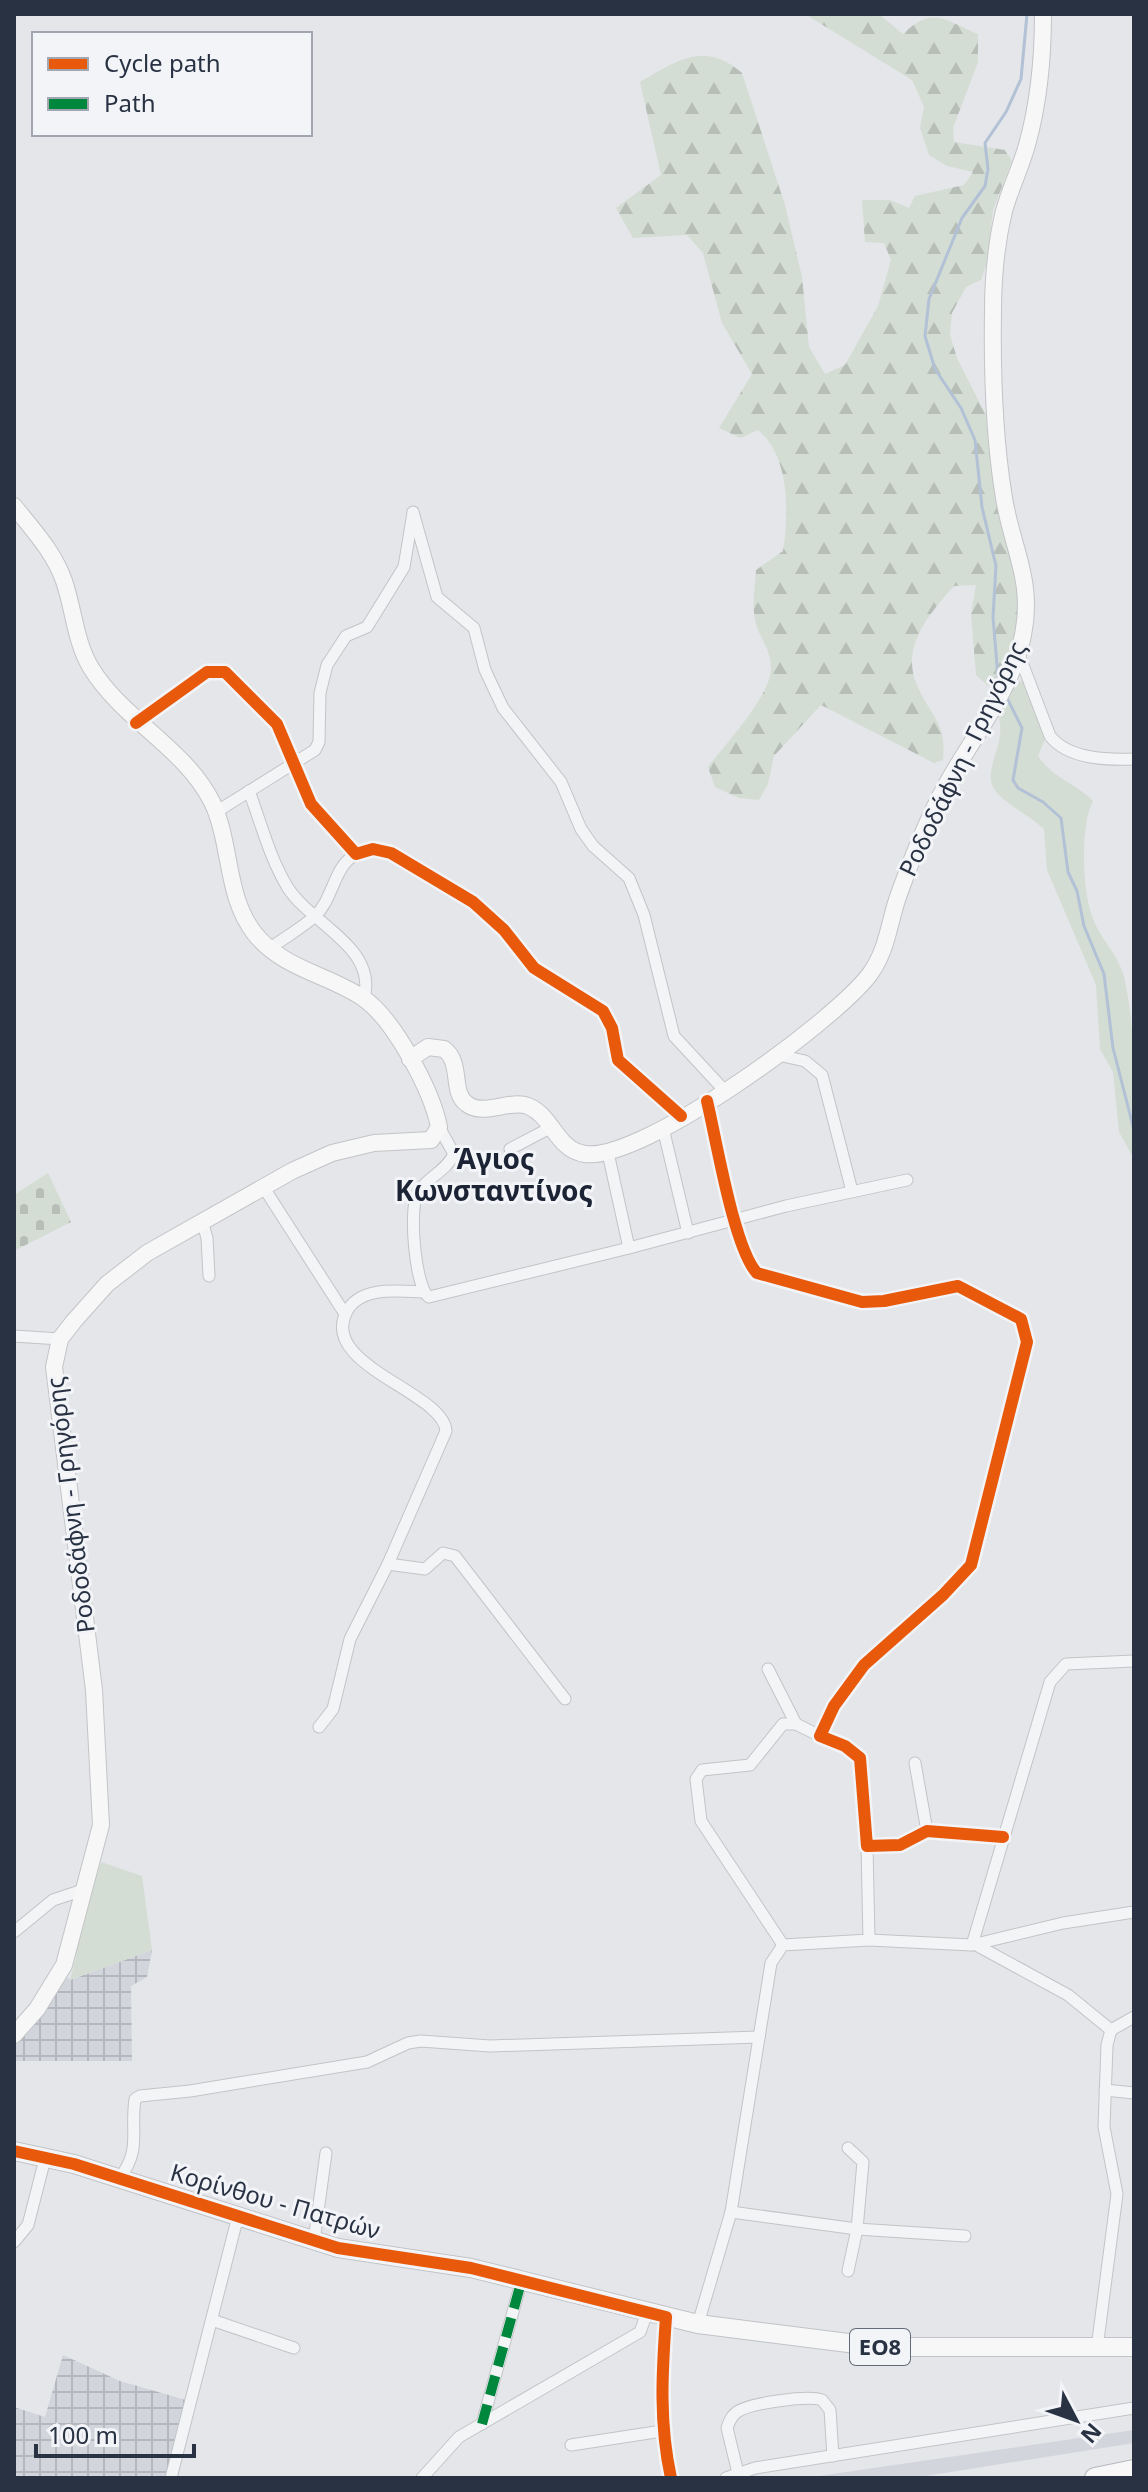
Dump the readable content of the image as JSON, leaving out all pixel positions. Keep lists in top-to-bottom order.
{
  "streets": {
    "main road": ["Ροδοδάφνη - Γρηγόρης", "Κορίνθου - Πατρών", "ΕΟ8"]
  },
  "districts": ["Άγιος Κωνσταντίνος"],
  "legend": ["Cycle path", "Path"],
  "scale_bar": "100 m",
  "north": "bottom right"
}
